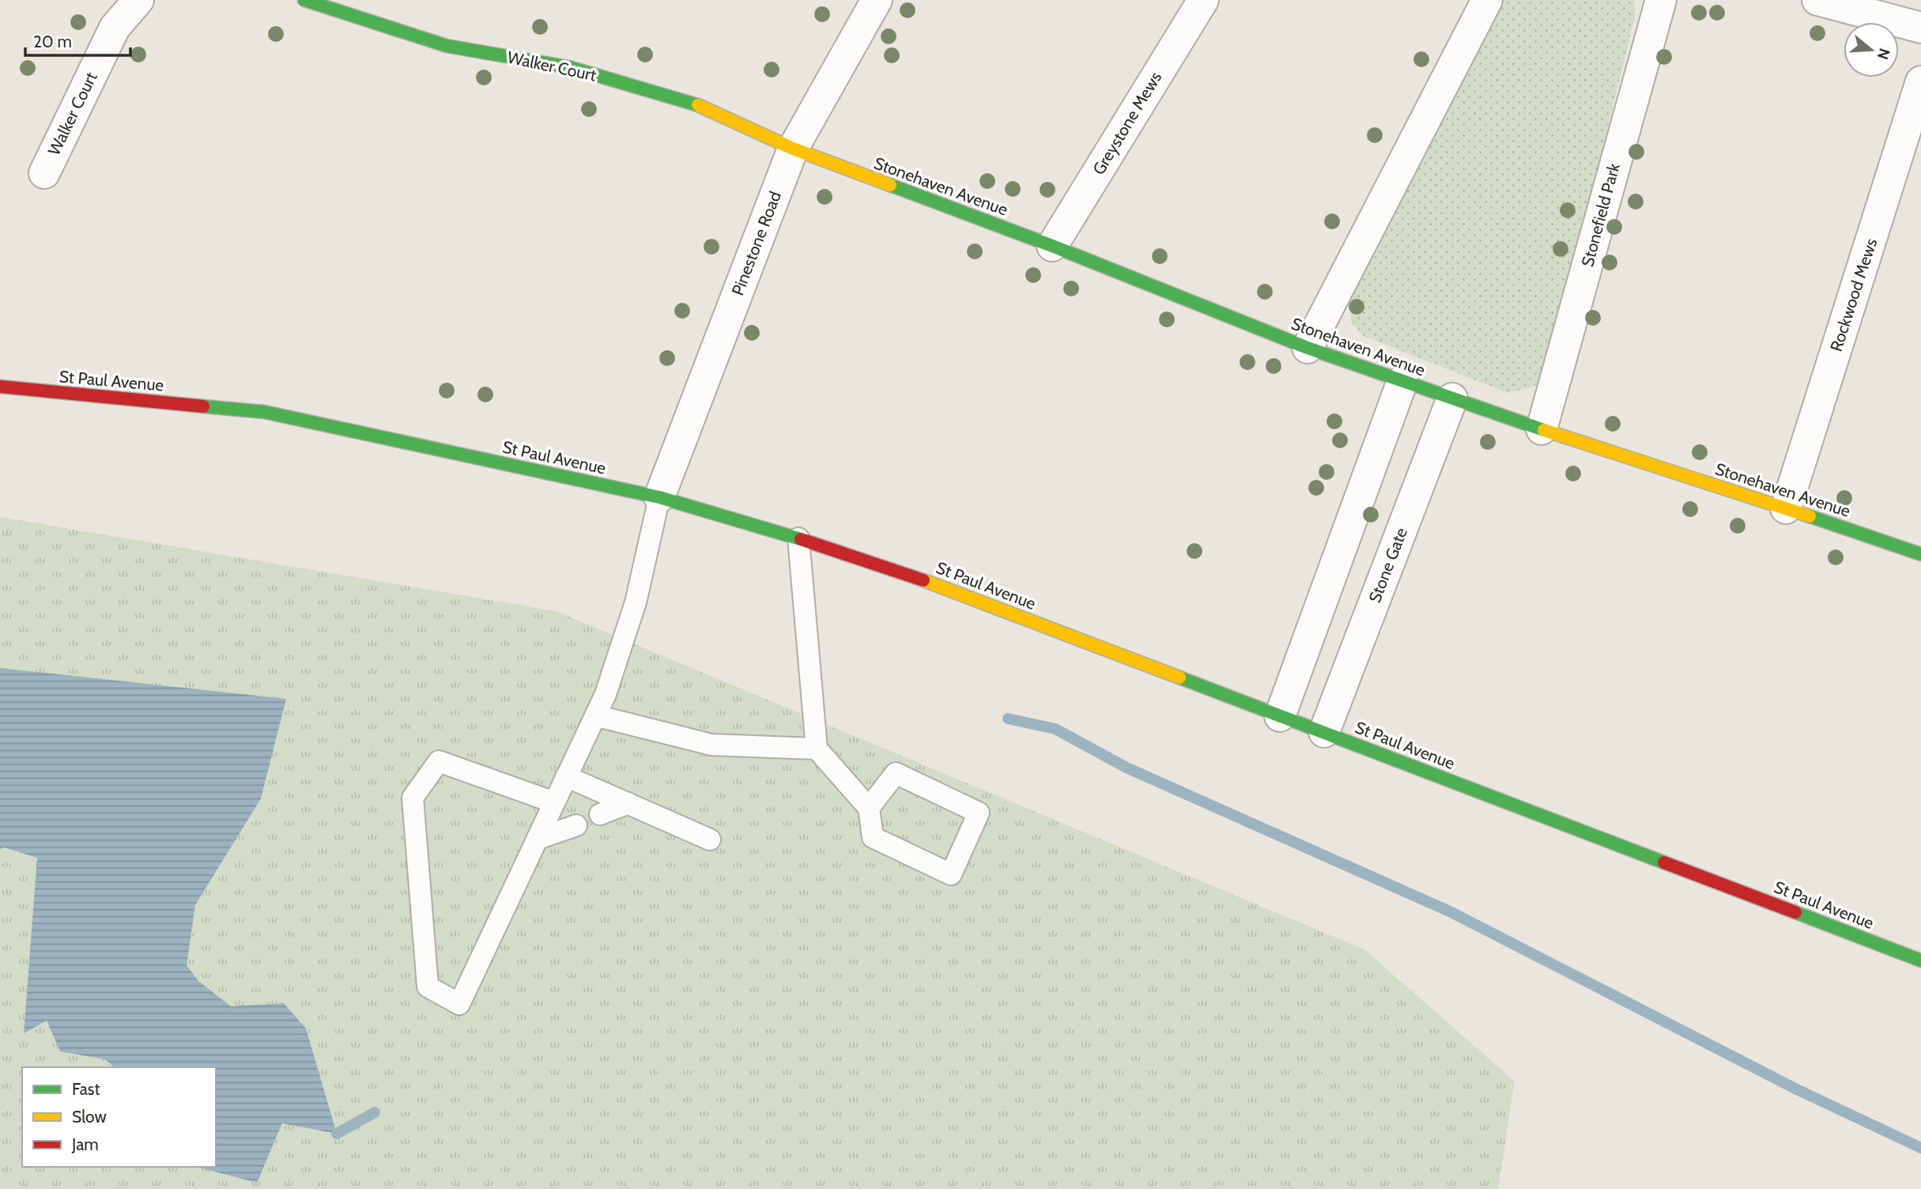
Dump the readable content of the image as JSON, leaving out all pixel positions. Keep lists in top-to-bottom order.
{
  "streets": {
    "main road": ["Walker Court", "Stonehaven Avenue", "St Paul Avenue"],
    "street": [
      "Greystone Mews",
      "Stonefield Park",
      "Pinestone Road",
      "Rockwood Mews",
      "Stone Gate"
    ]
  },
  "crossings": [
    ["Walker Court", "Stonehaven Avenue"],
    ["Walker Court", "Pinestone Road"],
    ["Greystone Mews", "Stonehaven Avenue"],
    ["Stonehaven Avenue", "Stonefield Park"],
    ["Stonehaven Avenue", "Pinestone Road"],
    ["Stonehaven Avenue", "Rockwood Mews"],
    ["Stonehaven Avenue", "Stone Gate"],
    ["Pinestone Road", "St Paul Avenue"],
    ["St Paul Avenue", "Stone Gate"]
  ],
  "legend": ["Fast", "Slow", "Jam"],
  "scale_bar": "20 m",
  "north": "right"
}
